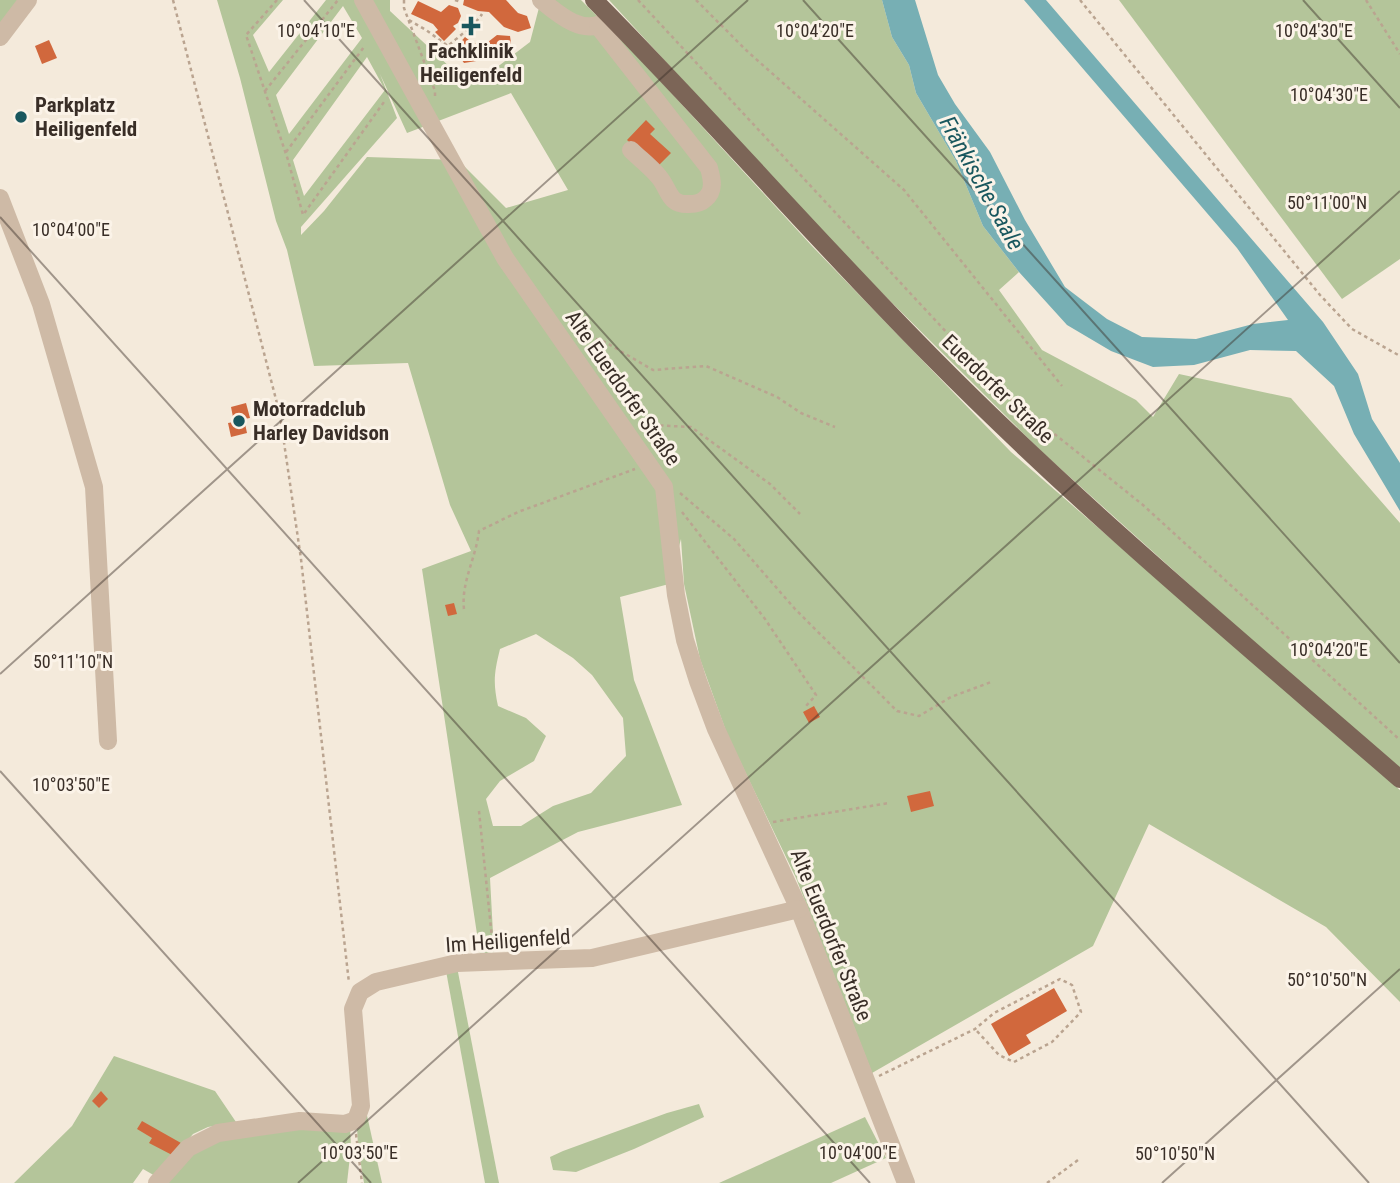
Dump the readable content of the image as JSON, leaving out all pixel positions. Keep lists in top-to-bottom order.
{
  "streets": {
    "main road": ["Euerdorfer Straße"],
    "street": ["Alte Euerdorfer Straße", "Im Heiligenfeld"]
  },
  "crossings": [
    ["Alte Euerdorfer Straße", "Im Heiligenfeld"]
  ],
  "water": ["Fränkische Saale"],
  "places": {
    "health": ["Fachklinik Heiligenfeld"],
    "other": ["Parkplatz Heiligenfeld", "Motorradclub Harley Davidson"]
  },
  "coordinates": [
    "10°04'10\"E",
    "10°04'20\"E",
    "10°04'30\"E",
    "50°11'00\"N",
    "10°04'00\"E",
    "50°11'10\"N",
    "10°03'50\"E",
    "50°10'50\"N"
  ]
}
